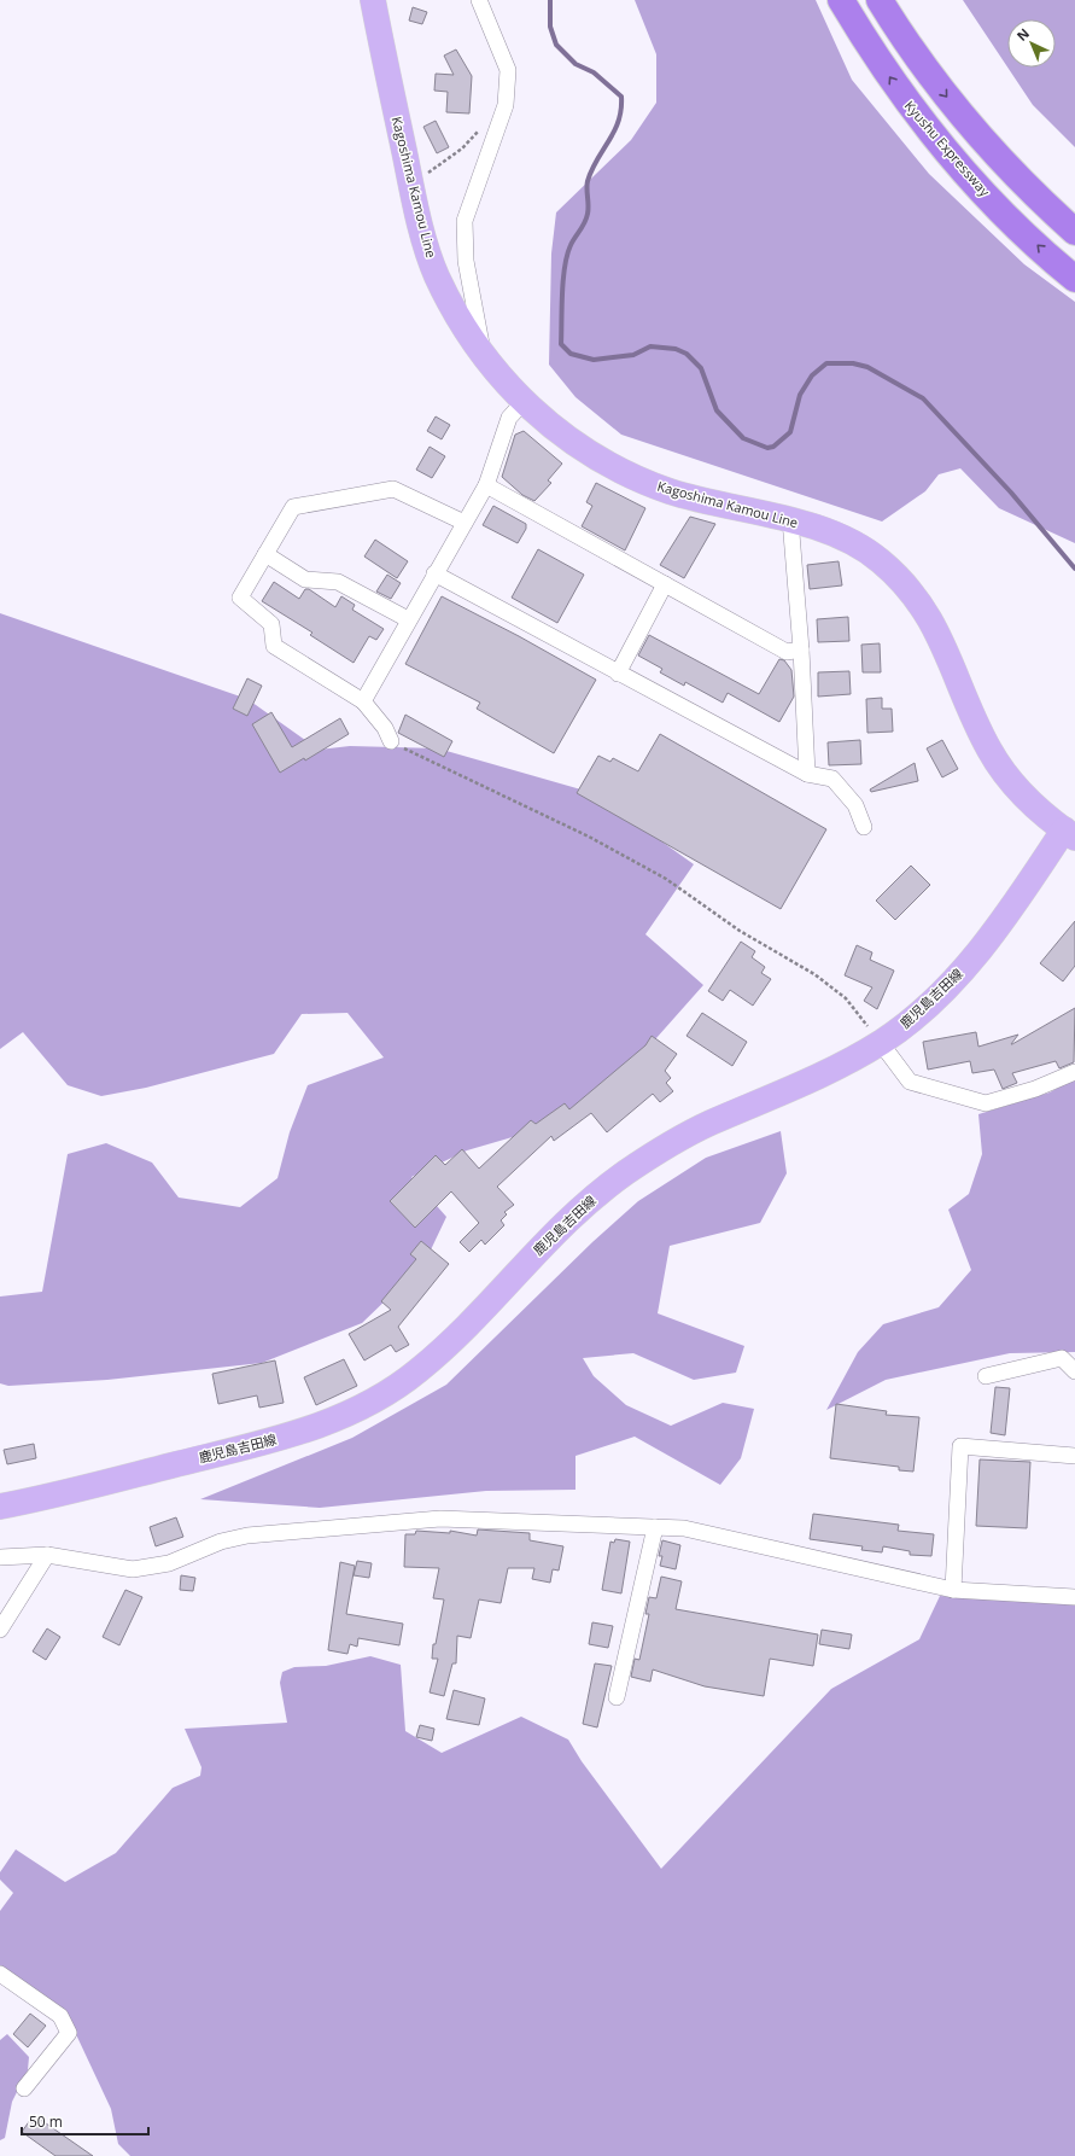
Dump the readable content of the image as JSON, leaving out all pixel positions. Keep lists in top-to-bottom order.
{
  "streets": {
    "highway": ["Kyushu Expressway"],
    "main road": ["Kagoshima Kamou Line", "鹿児島吉田線"]
  },
  "crossings": [
    ["Kagoshima Kamou Line", "鹿児島吉田線"]
  ],
  "scale_bar": "50 m",
  "north": "top left"
}
